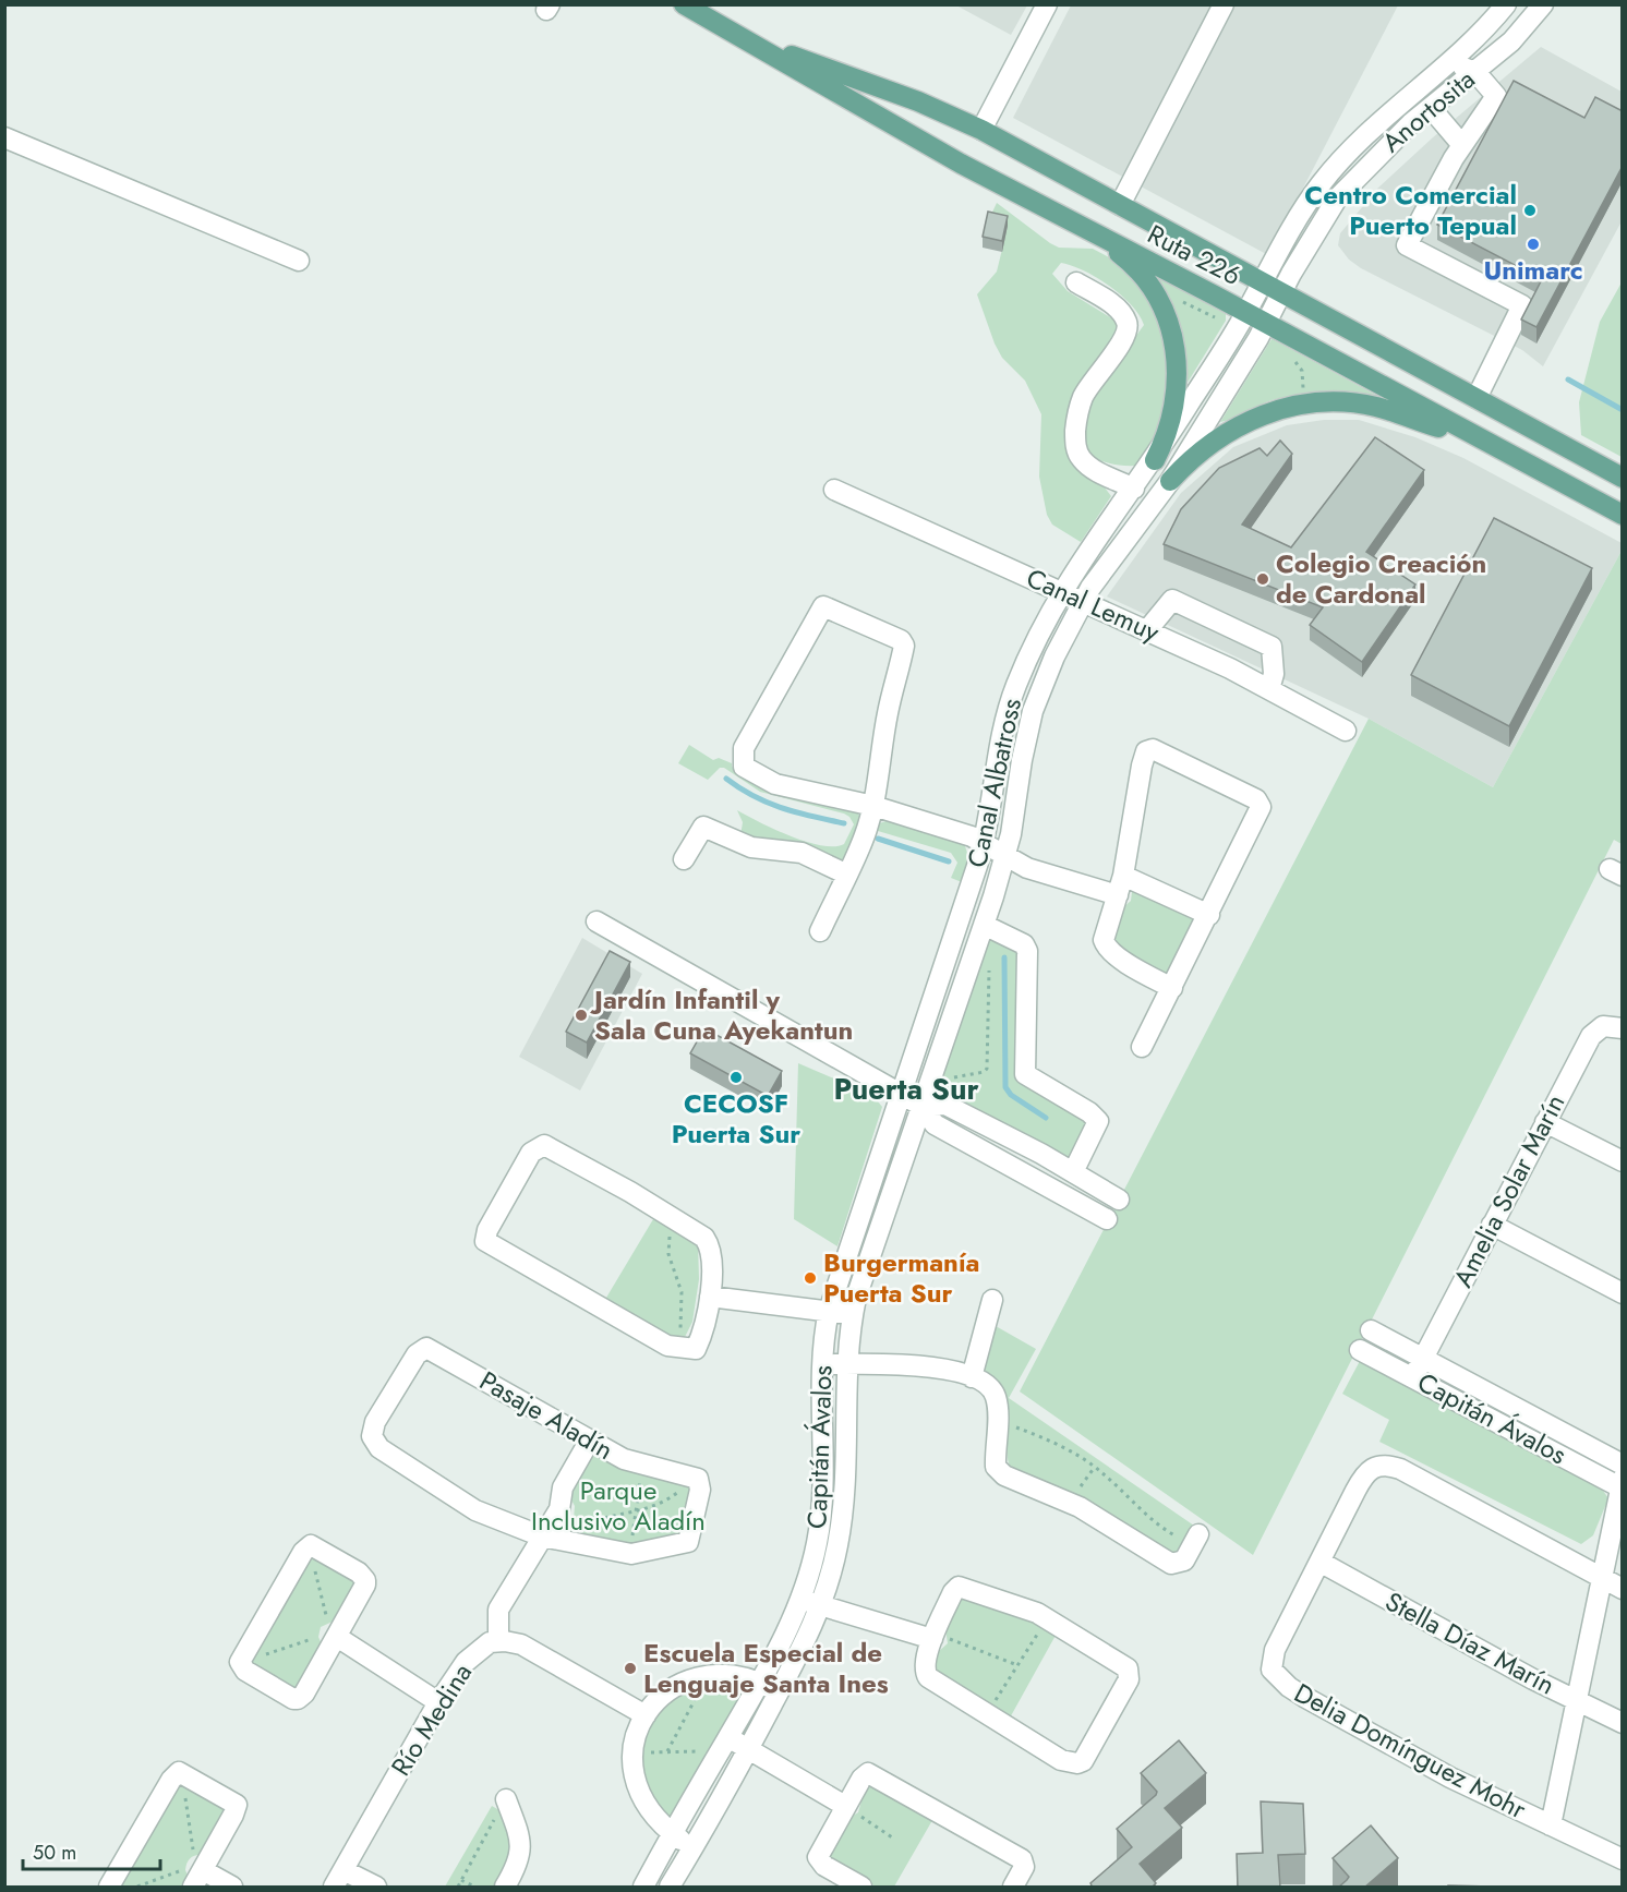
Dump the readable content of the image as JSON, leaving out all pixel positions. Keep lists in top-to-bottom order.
{
  "streets": {
    "main road": ["Ruta 226"],
    "street": [
      "Anortosita",
      "Canal Lemuy",
      "Canal Albatross",
      "Amelia Solar Marín",
      "Pasaje Aladín",
      "Capitán Ávalos",
      "Stella Díaz Marín",
      "Río Medina",
      "Delia Domínguez Mohr"
    ]
  },
  "crossings": [
    ["Anortosita", "Ruta 226"],
    ["Ruta 226", "Canal Albatross"],
    ["Canal Lemuy", "Canal Albatross"],
    ["Canal Albatross", "Capitán Ávalos"],
    ["Amelia Solar Marín", "Capitán Ávalos"],
    ["Stella Díaz Marín", "Delia Domínguez Mohr"]
  ],
  "districts": ["Puerta Sur"],
  "parks": ["Parque Inclusivo Aladín"],
  "places": [
    "Centro Comercial Puerto Tepual",
    "Unimarc",
    "Colegio Creación de Cardonal",
    "Jardín Infantil y Sala Cuna Ayekantun",
    "CECOSF Puerta Sur",
    "Burgermanía Puerta Sur",
    "Escuela Especial de Lenguaje Santa Ines"
  ],
  "scale_bar": "50 m"
}
